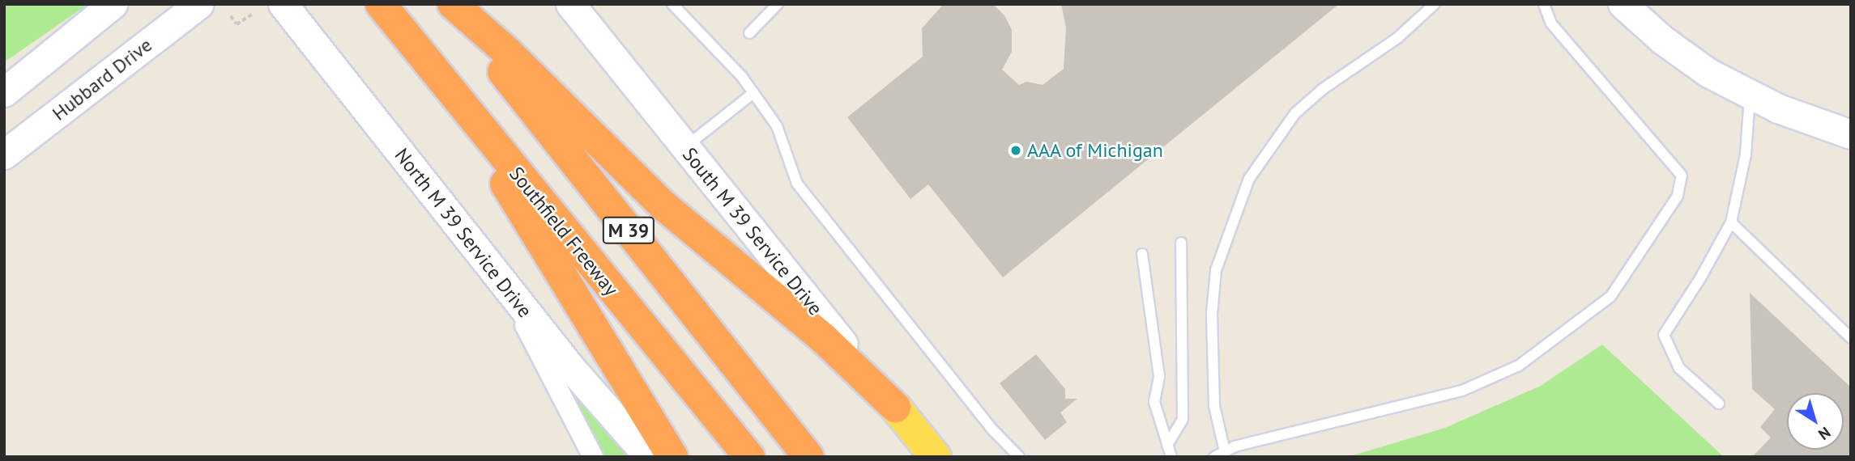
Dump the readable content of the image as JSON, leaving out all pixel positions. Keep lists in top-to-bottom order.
{
  "streets": {
    "highway": ["M 39", "Southfield Freeway"],
    "main road": ["Hubbard Drive", "South M 39 Service Drive", "North M 39 Service Drive"]
  },
  "places": ["AAA of Michigan"],
  "north": "bottom right"
}
